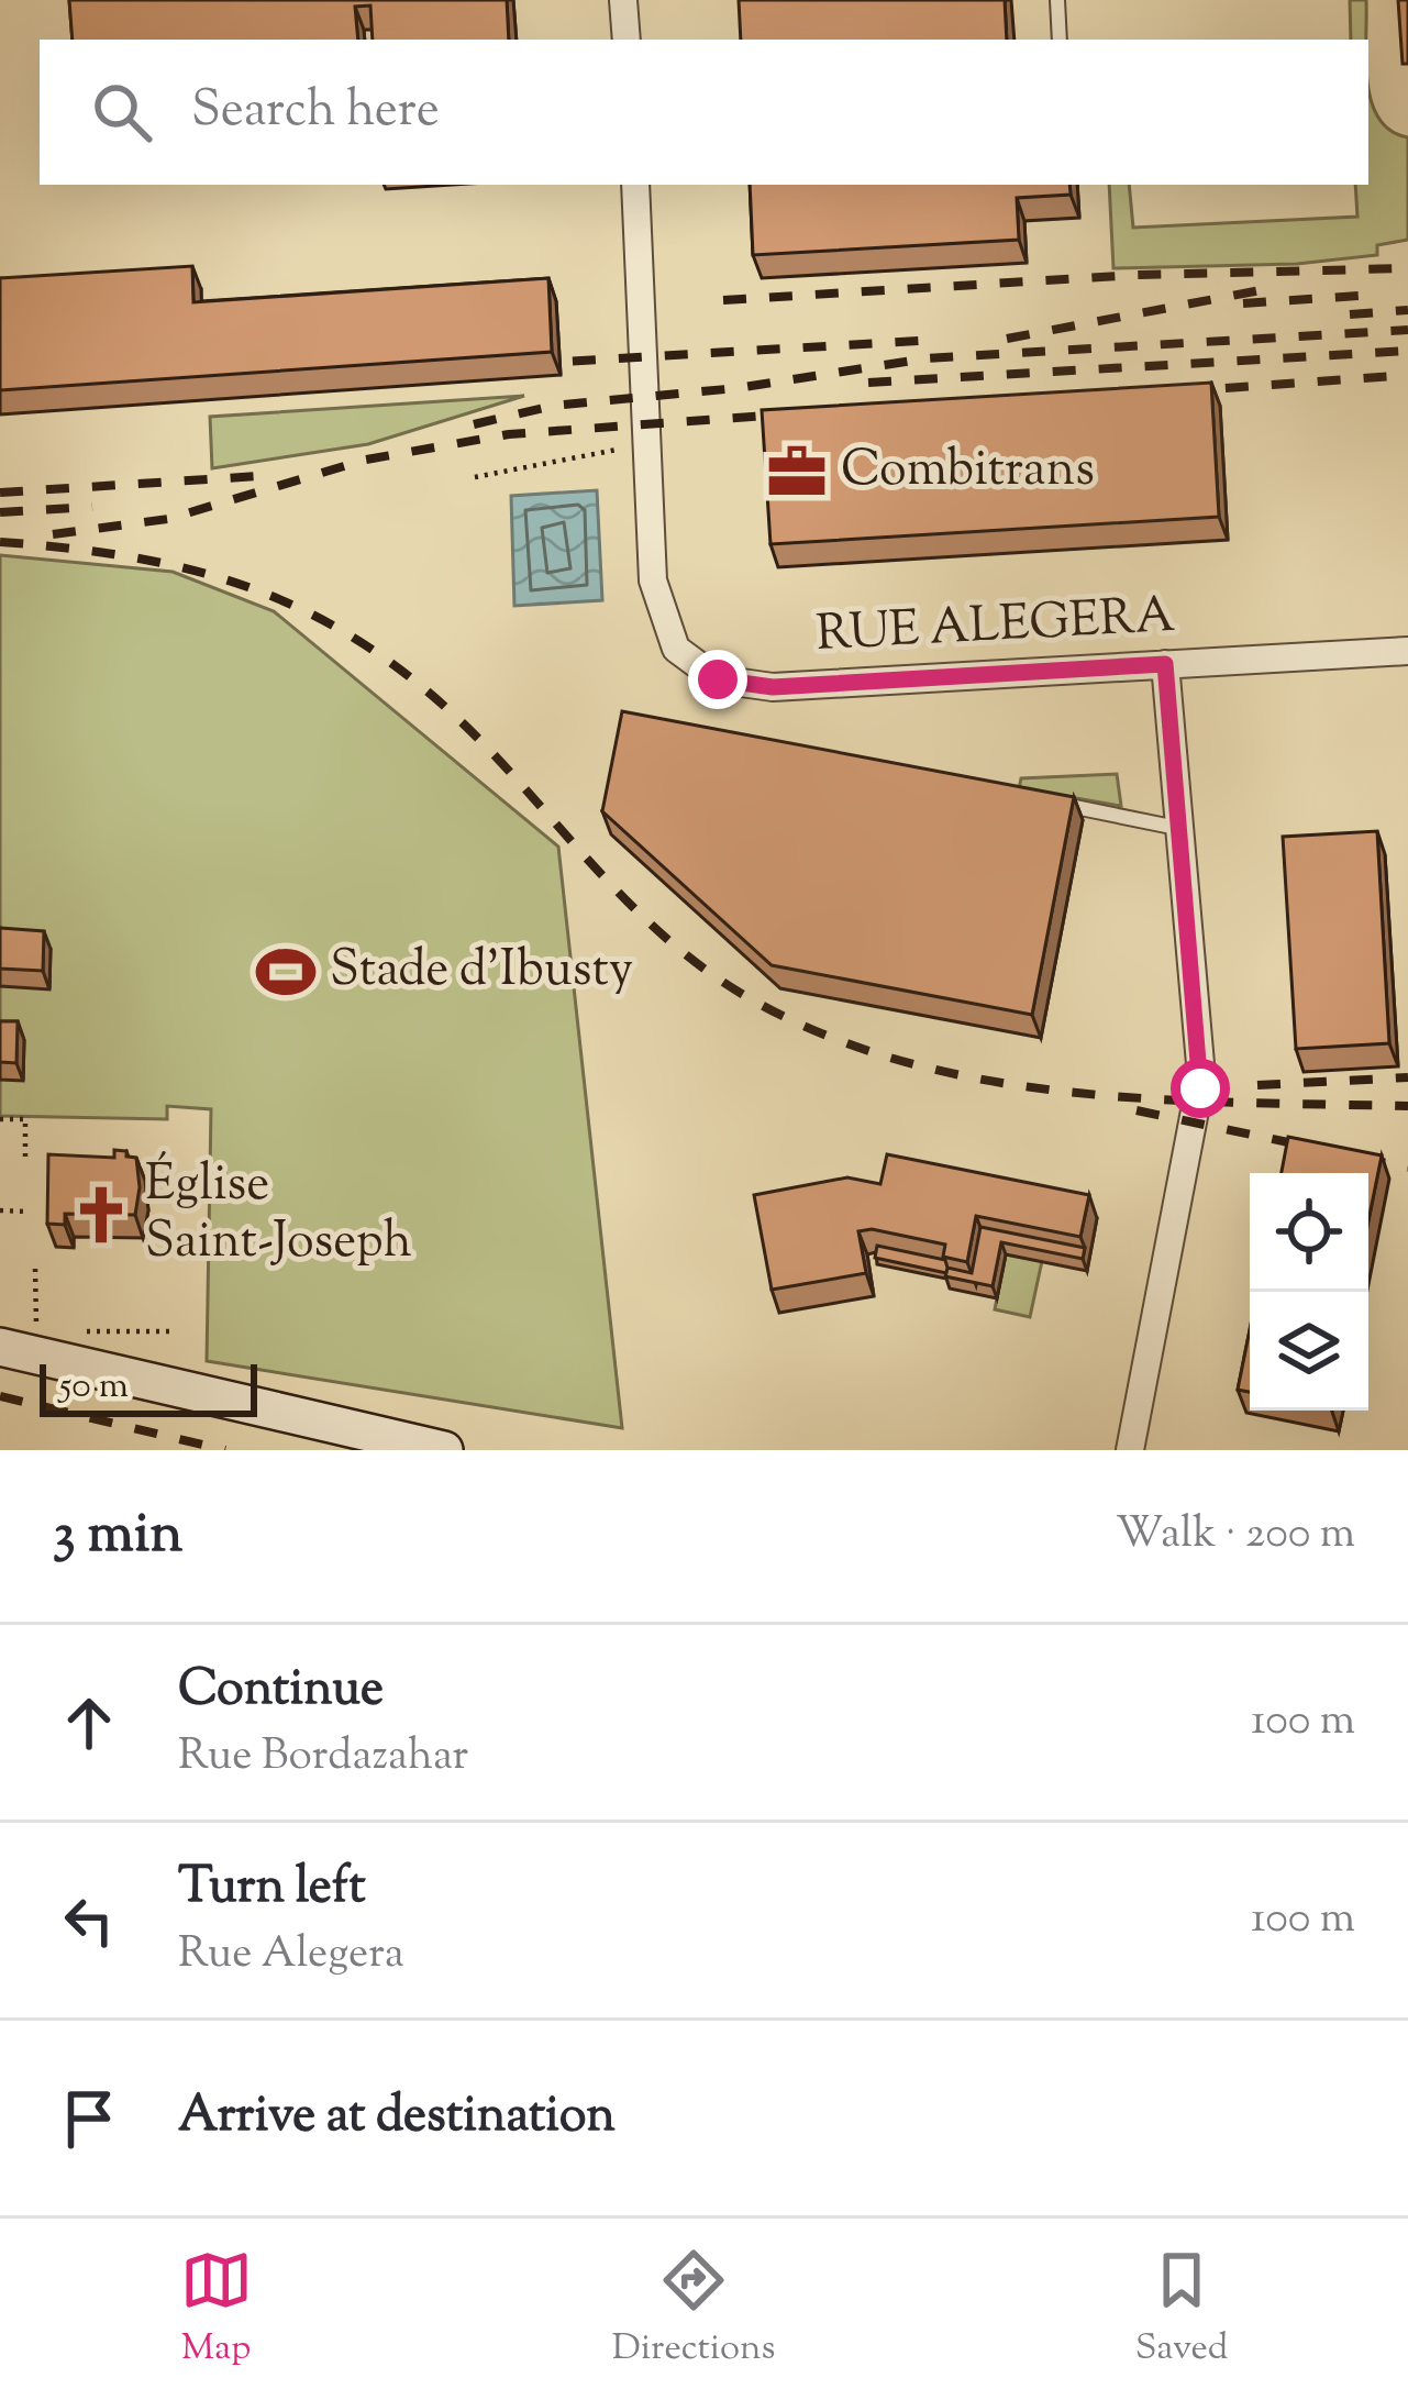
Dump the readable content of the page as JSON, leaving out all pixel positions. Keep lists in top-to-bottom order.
{
  "streets": {
    "street": ["RUE ALEGERA"]
  },
  "places": {
    "office": ["Combitrans"],
    "sports": ["Stade d'Ibusty"],
    "church": ["Église Saint-Joseph"]
  },
  "scale_bar": "50 m",
  "page": {
    "search": "Search here",
    "scale": "50 m",
    "heading": ["3 min", "Walk · 200 m"],
    "list": [
      ["Continue", "Rue Bordazahar", "100 m"],
      ["Turn left", "Rue Alegera", "100 m"],
      "Arrive at destination"
    ],
    "nav": ["Map", "Directions", "Saved"]
  }
}
